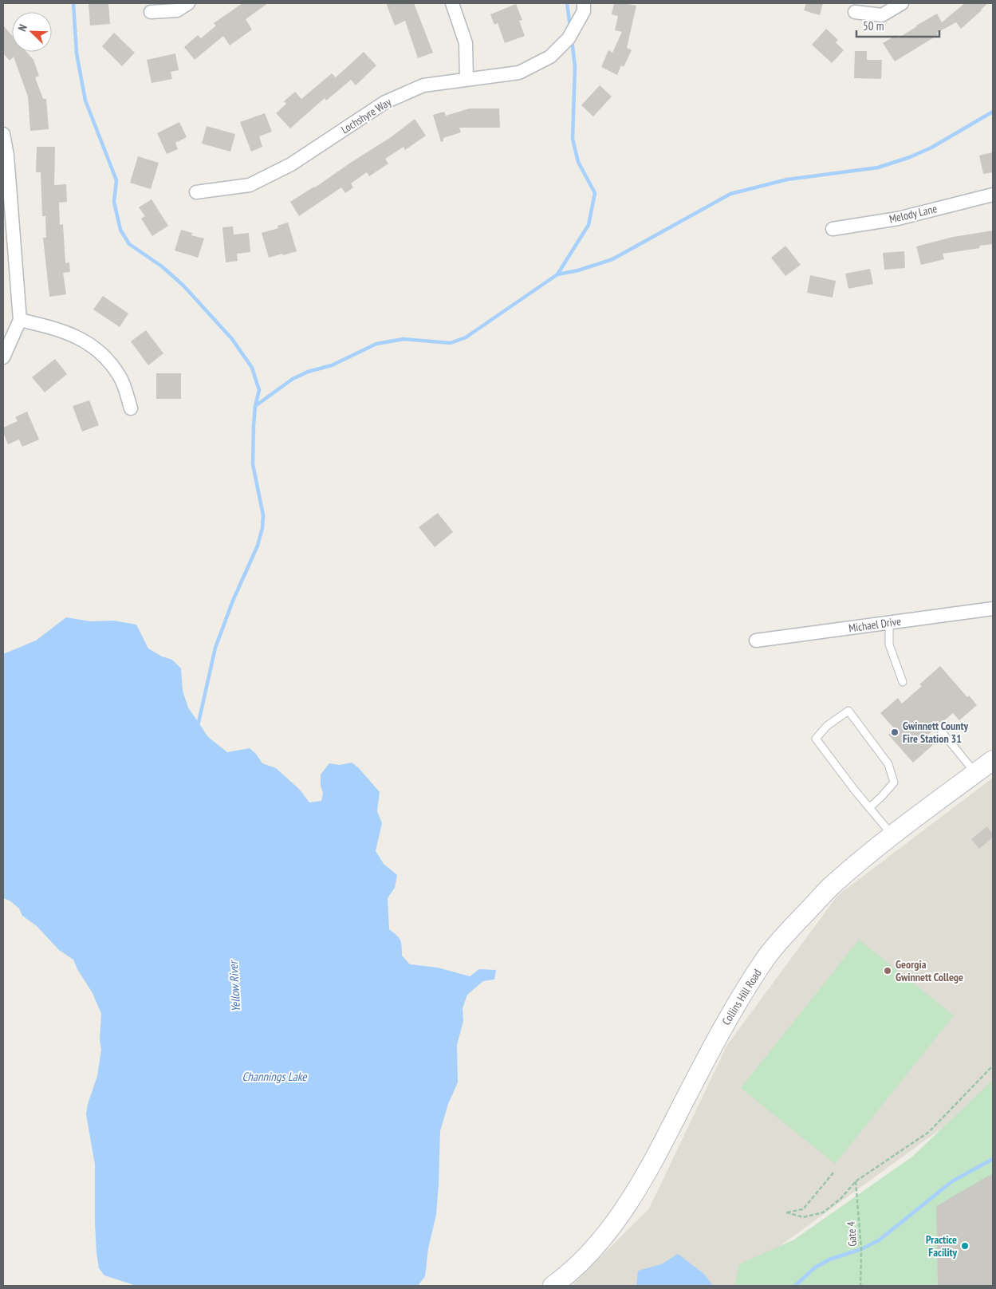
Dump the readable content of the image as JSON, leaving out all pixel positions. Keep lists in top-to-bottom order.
{
  "streets": {
    "street": [
      "Lochshyre Way",
      "Melody Lane",
      "Michael Drive",
      "Collins Hill Road"
    ],
    "path": ["Gate 4"]
  },
  "water": ["Yellow River", "Channings Lake"],
  "places": ["Gwinnett County Fire Station 31", "Georgia Gwinnett College", "Practice Facility"],
  "scale_bar": "50 m",
  "north": "top left"
}
